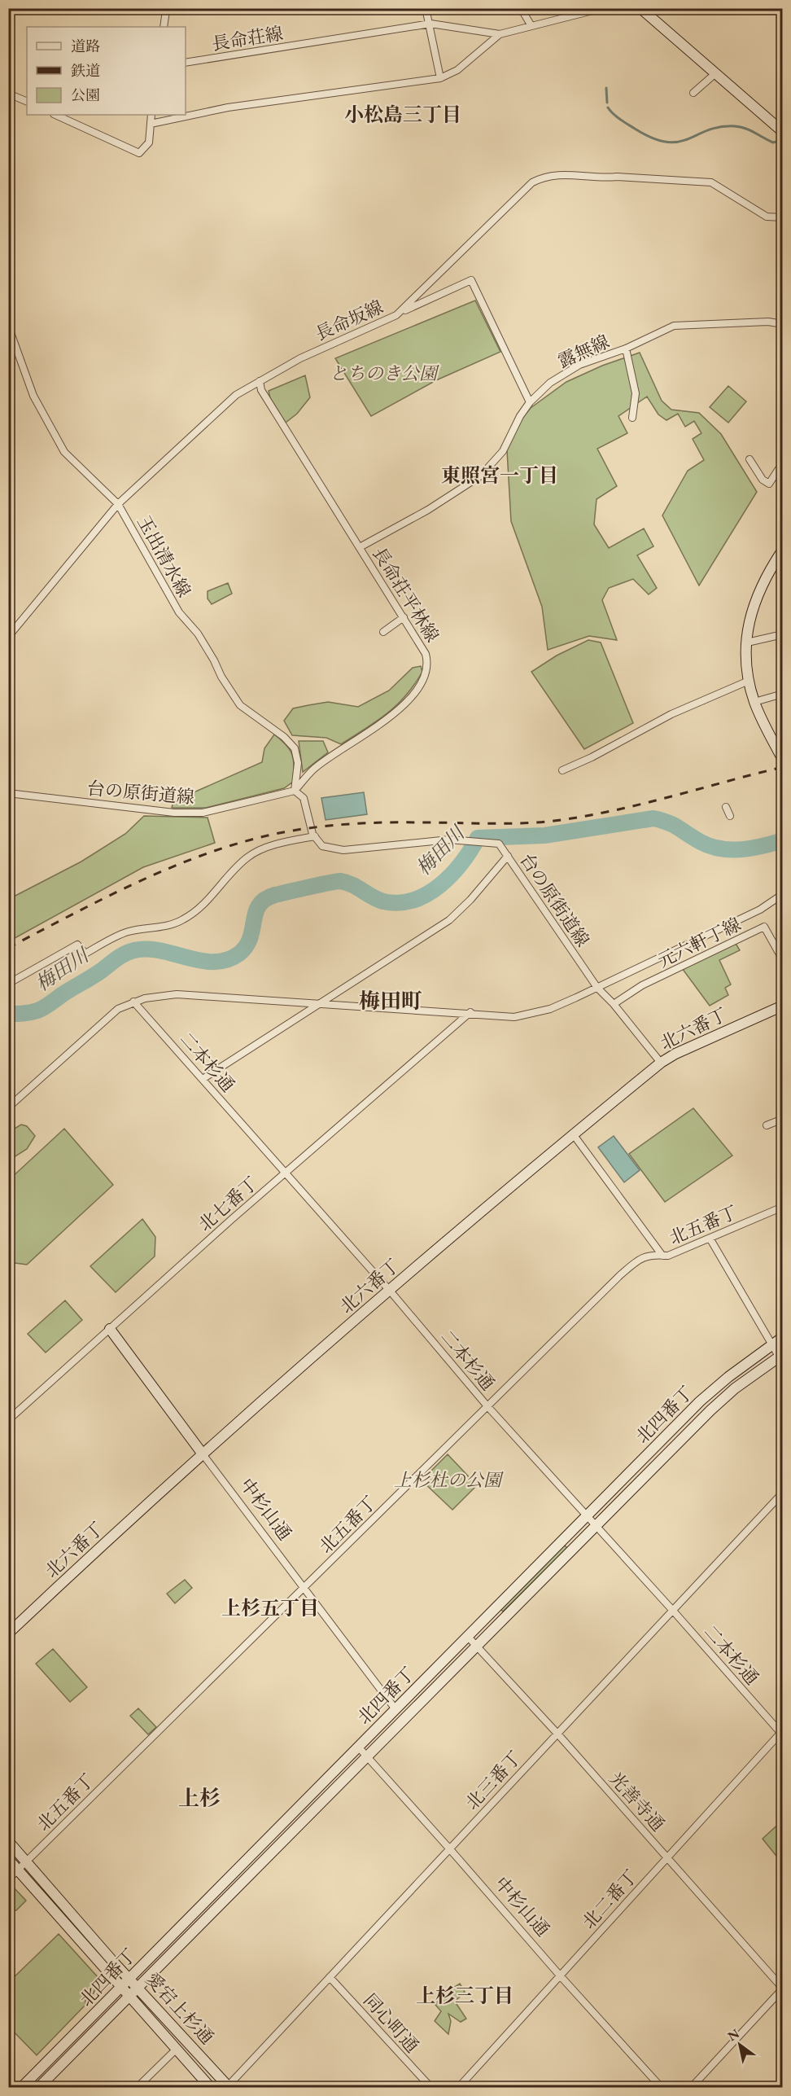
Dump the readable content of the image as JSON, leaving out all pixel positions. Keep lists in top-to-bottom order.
{
  "streets": {
    "street": [
      "長命荘線",
      "長命坂線",
      "露無線",
      "玉出清水線",
      "長命荘平林線",
      "台の原街道線",
      "元六軒丁線",
      "北六番丁",
      "二本杉通",
      "北七番丁",
      "北五番丁",
      "北四番丁",
      "中杉山通",
      "北三番丁",
      "光善寺通",
      "北二番丁",
      "愛宕上杉通",
      "同心町通"
    ]
  },
  "crossings": [
    ["長命坂線", "玉出清水線"],
    ["長命坂線", "長命荘平林線"],
    ["露無線", "長命荘平林線"],
    ["玉出清水線", "長命荘平林線"],
    ["玉出清水線", "台の原街道線"],
    ["長命荘平林線", "台の原街道線"],
    ["台の原街道線", "元六軒丁線"],
    ["台の原街道線", "北六番丁"],
    ["北六番丁", "二本杉通"],
    ["北六番丁", "中杉山通"],
    ["二本杉通", "北七番丁"],
    ["二本杉通", "北五番丁"],
    ["二本杉通", "北四番丁"],
    ["二本杉通", "北三番丁"],
    ["二本杉通", "北二番丁"],
    ["北七番丁", "中杉山通"],
    ["北五番丁", "中杉山通"],
    ["北五番丁", "愛宕上杉通"],
    ["北四番丁", "中杉山通"],
    ["北四番丁", "光善寺通"],
    ["北四番丁", "愛宕上杉通"],
    ["中杉山通", "北三番丁"],
    ["中杉山通", "北二番丁"],
    ["北三番丁", "光善寺通"],
    ["北三番丁", "愛宕上杉通"],
    ["北三番丁", "同心町通"],
    ["光善寺通", "北二番丁"]
  ],
  "districts": [
    "小松島三丁目",
    "東照宮一丁目",
    "梅田町",
    "上杉五丁目",
    "上杉",
    "上杉三丁目"
  ],
  "water": ["梅田川"],
  "parks": ["とちのき公園", "上杉杜の公園"],
  "legend": ["道路", "鉄道", "公園"],
  "north": "top left"
}
